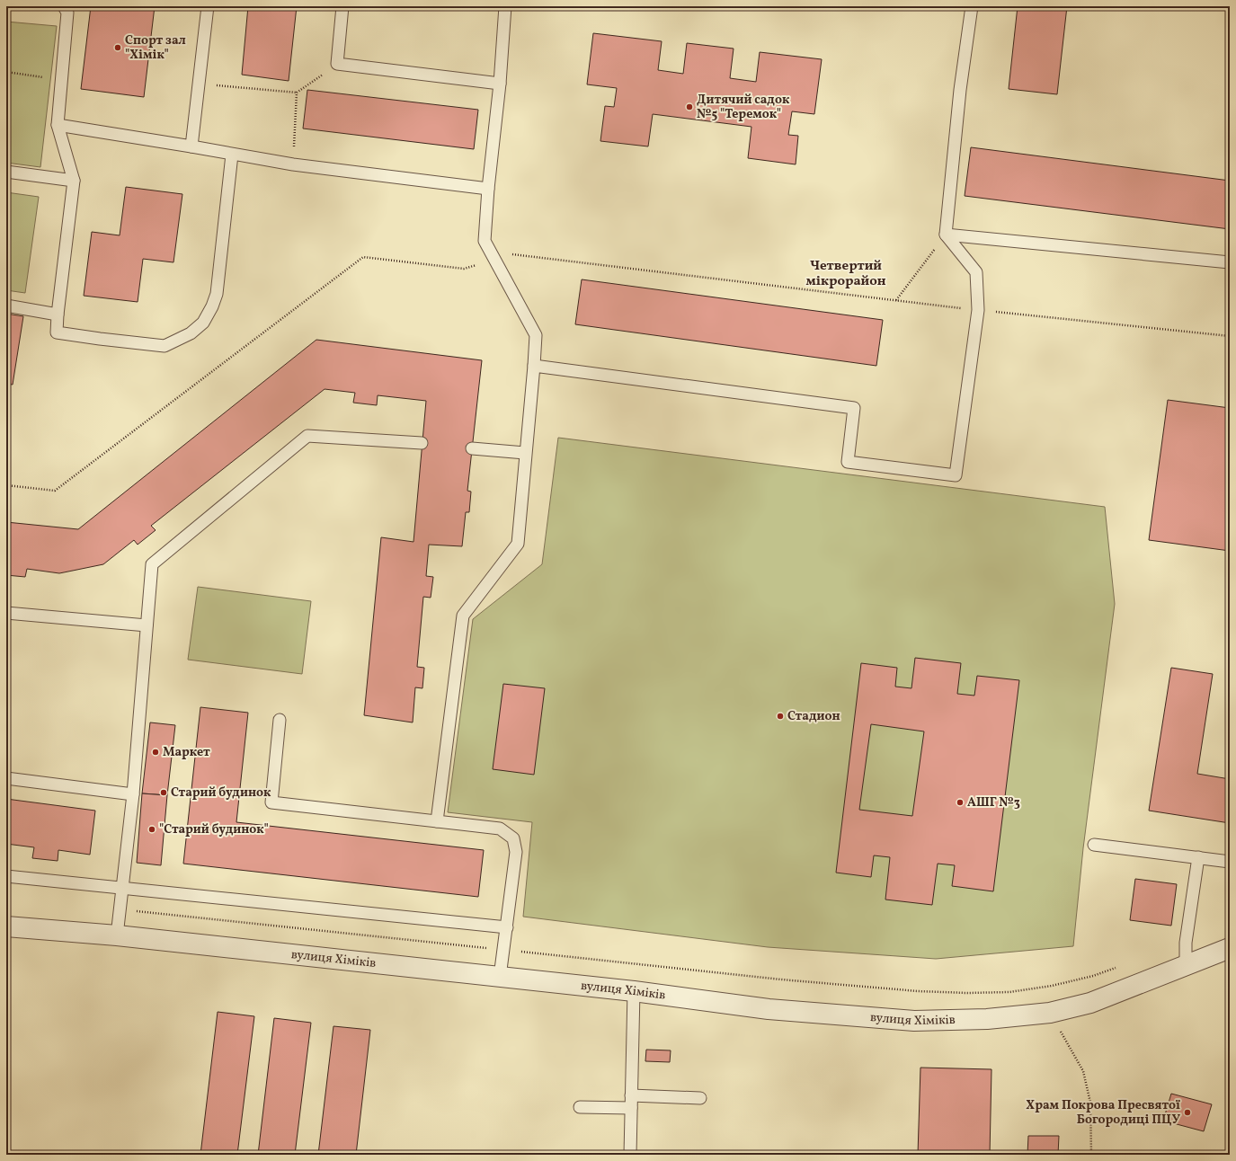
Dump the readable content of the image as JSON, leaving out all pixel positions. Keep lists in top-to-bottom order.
{
  "streets": {
    "street": ["вулиця Хіміків"]
  },
  "districts": ["Четвертий мікрорайон"],
  "places": [
    "Спорт зал \"Хімік\"",
    "Дитячий садок №5 \"Теремок\"",
    "Стадион",
    "Маркет",
    "Старий будинок",
    "АШГ №3",
    "\"Старий будинок\"",
    "Храм Покрова Пресвятої Богородиці ПЦУ"
  ]
}
